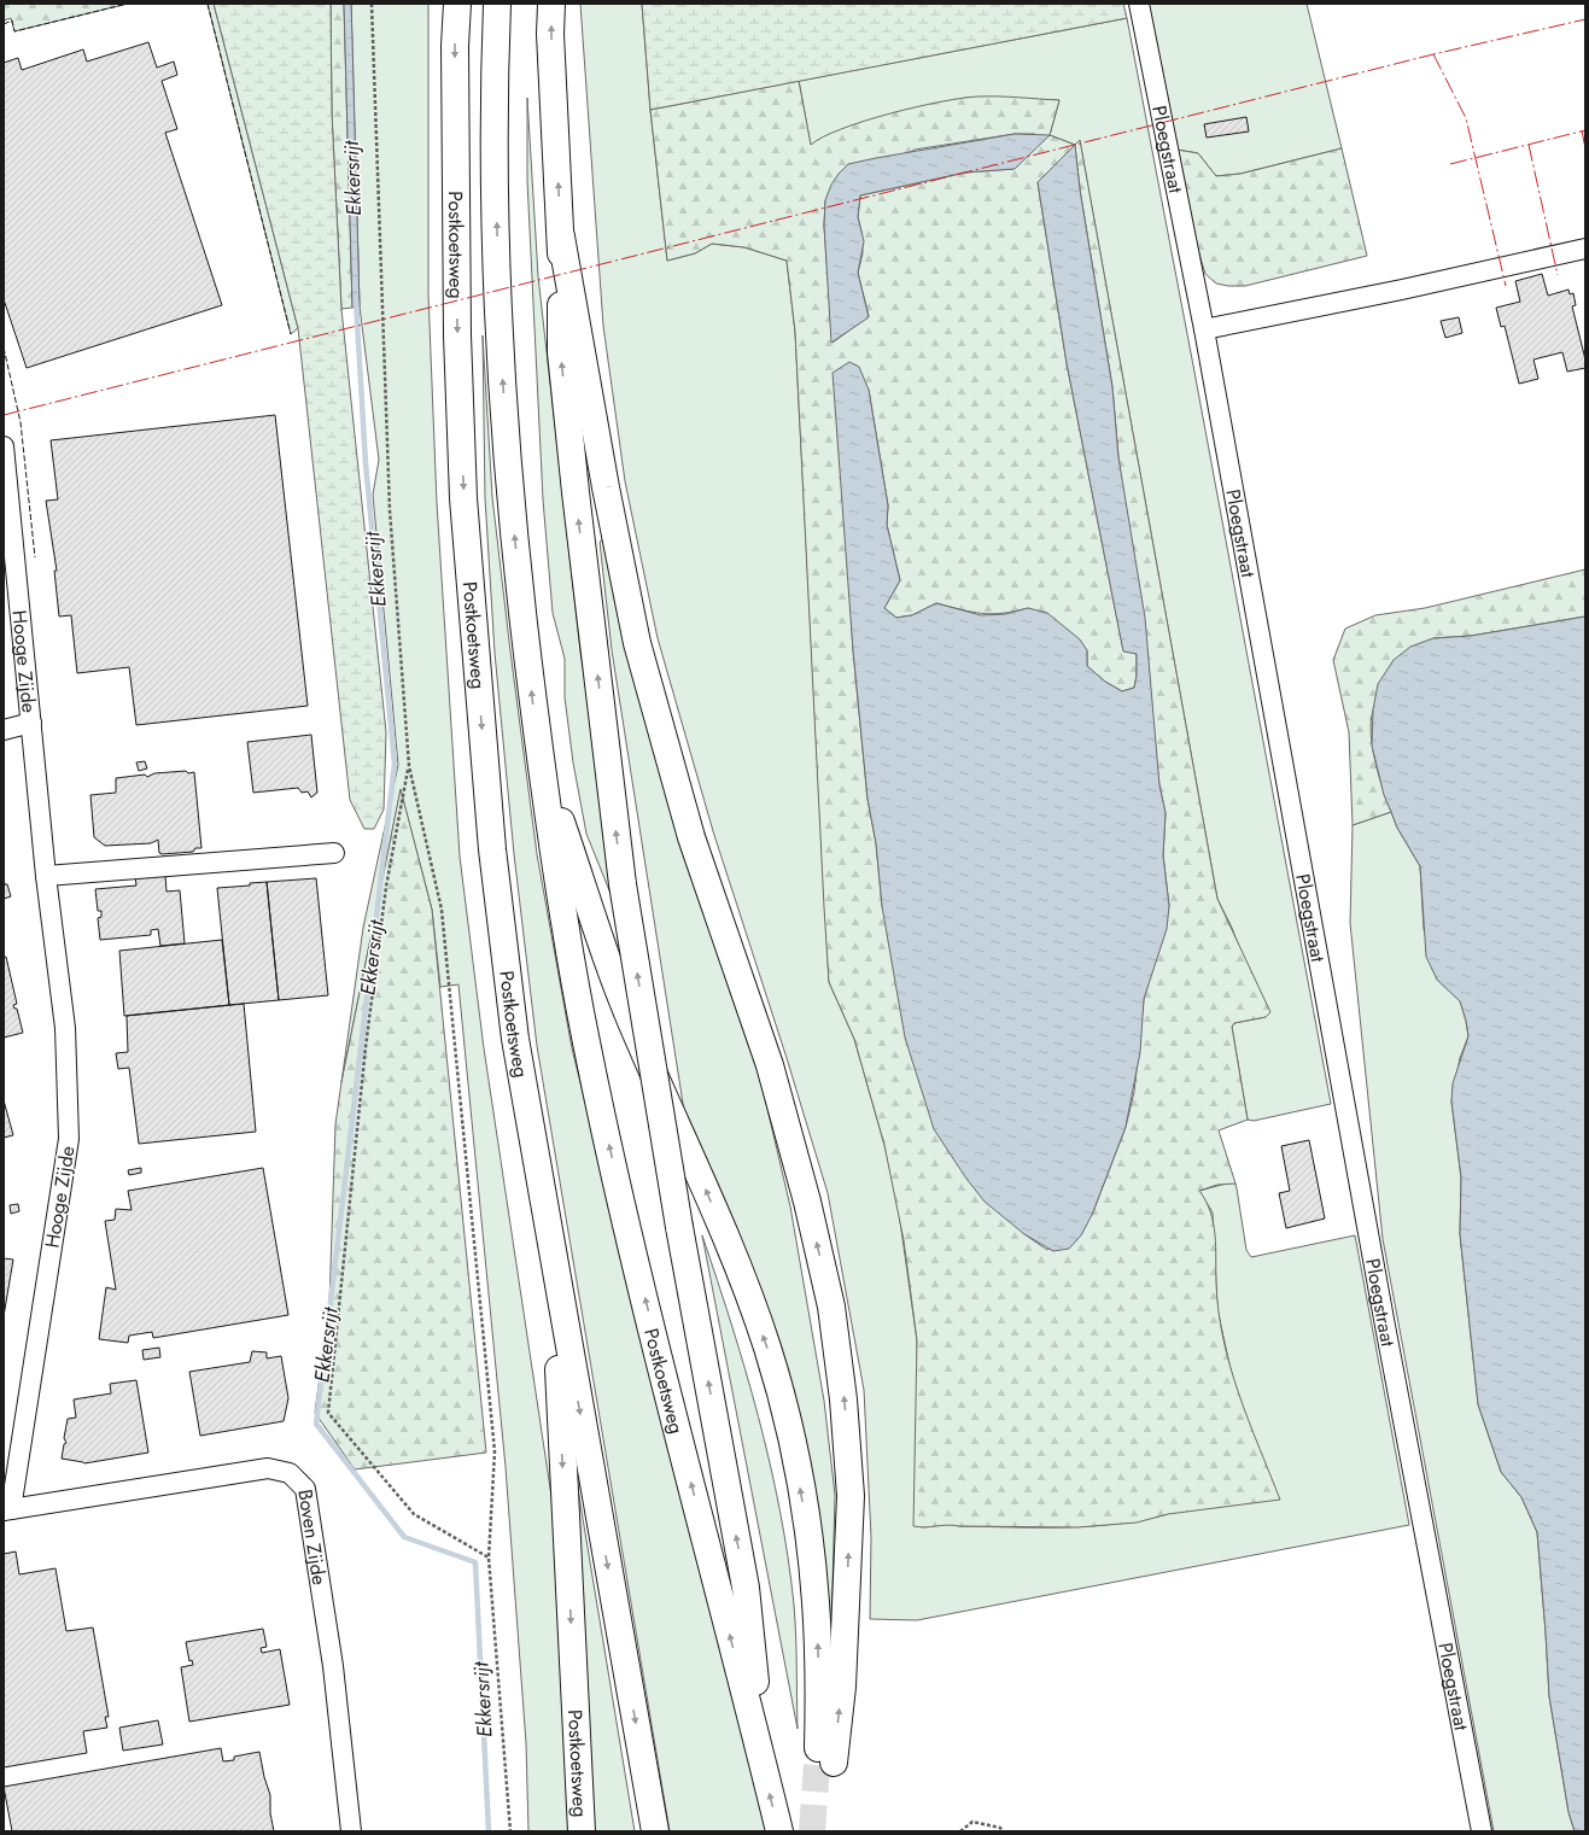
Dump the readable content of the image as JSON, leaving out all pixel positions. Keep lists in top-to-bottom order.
{
  "streets": {
    "highway": ["Postkoetsweg"],
    "street": ["Ploegstraat", "Hooge Zijde", "Boven Zijde"]
  },
  "crossings": [
    ["Hooge Zijde", "Boven Zijde"]
  ],
  "water": ["Ekkersrijt"]
}
